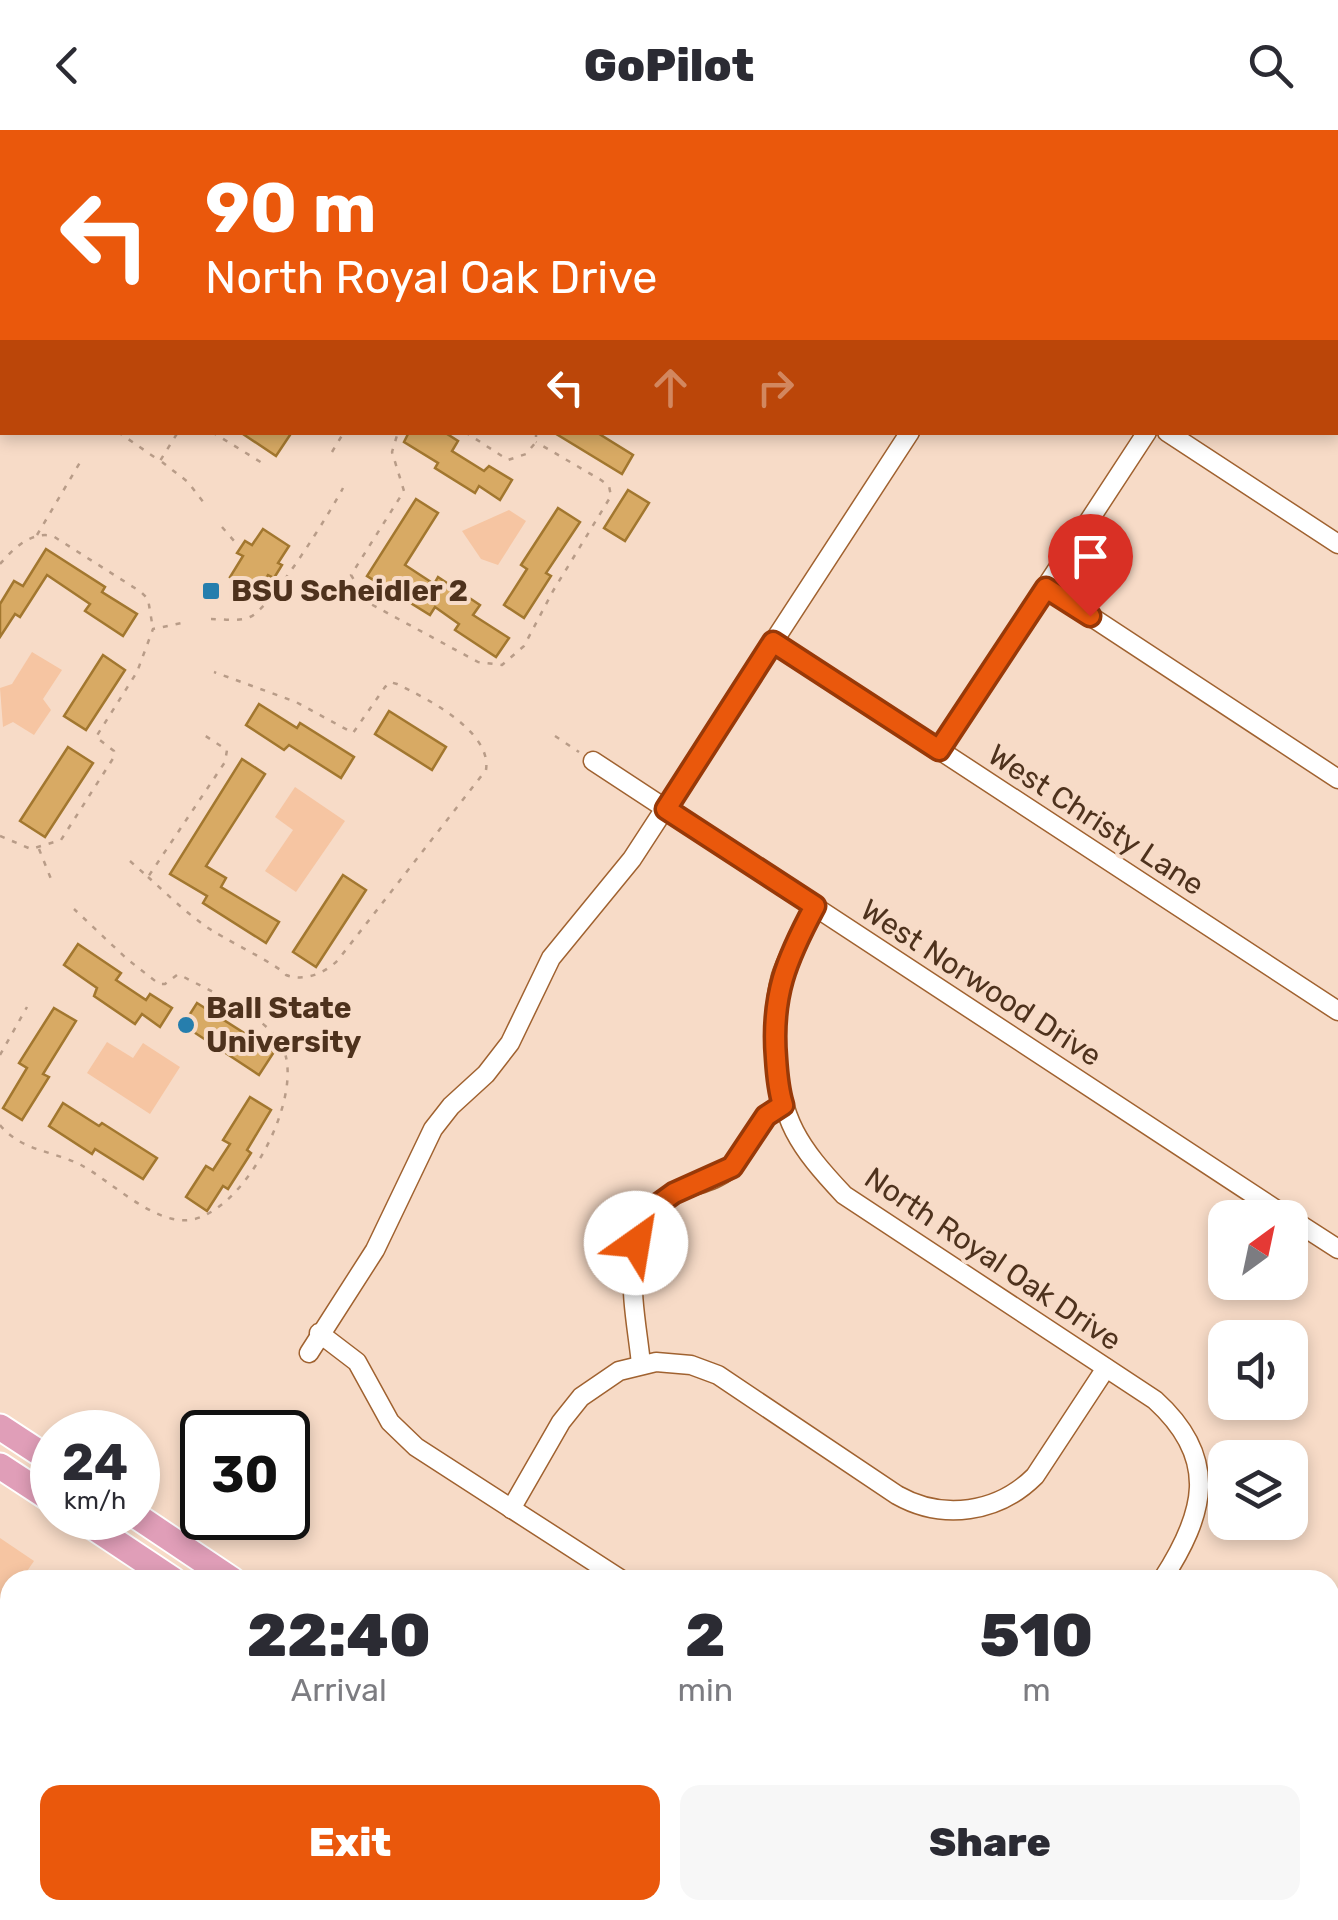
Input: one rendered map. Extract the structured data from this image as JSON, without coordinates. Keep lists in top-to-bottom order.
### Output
{
  "streets": {
    "street": ["West Christy Lane", "West Norwood Drive", "North Royal Oak Drive"]
  },
  "crossings": [
    ["West Norwood Drive", "North Royal Oak Drive"]
  ],
  "places": {
    "transit": ["BSU Scheidler 2"],
    "other": ["Ball State University"]
  },
  "north": "top right",
  "page": {
    "header": "GoPilot",
    "turn": ["90 m", "North Royal Oak Drive"],
    "speed": "24 km/h",
    "limit": "30",
    "eta": [
      "22:40",
      "Arrival",
      "2",
      "min",
      "510",
      "m"
    ],
    "buttons": ["Exit", "Share"]
  }
}
